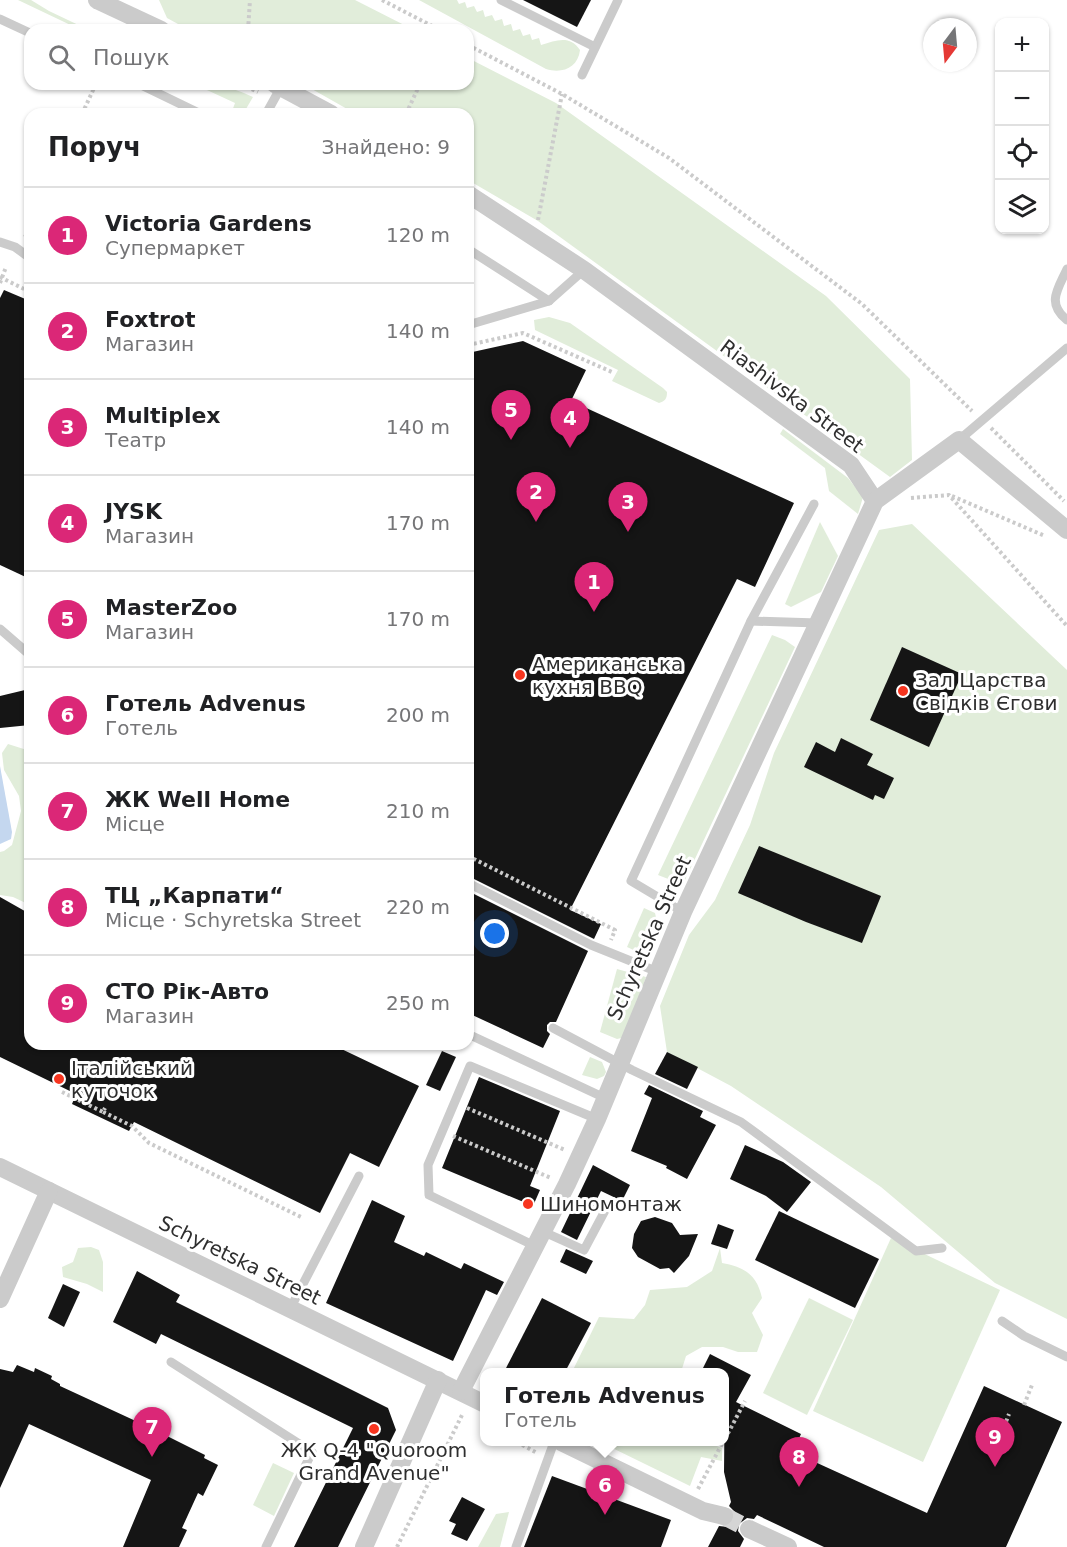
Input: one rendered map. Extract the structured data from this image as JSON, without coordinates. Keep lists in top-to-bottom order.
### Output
{
  "streets": {
    "street": ["Riashivska Street", "Schyretska Street"]
  },
  "crossings": [
    ["Riashivska Street", "Schyretska Street"]
  ],
  "places": [
    "Американська кухня BBQ",
    "Зал Царства Свідків Єгови",
    "Італійський куточок",
    "Шиномонтаж",
    "ЖК Q-4 \"Quoroom Grand Avenue\""
  ],
  "north": "bottom",
  "page": {
    "map_buttons": ["+", "−"],
    "search": "Пошук",
    "heading": ["Поруч", "Знайдено: 9"],
    "list": [
      {
        "mark": "1",
        "name": "Victoria Gardens",
        "note": "Супермаркет",
        "value": "120 m"
      },
      {
        "mark": "2",
        "name": "Foxtrot",
        "note": "Магазин",
        "value": "140 m"
      },
      {
        "mark": "3",
        "name": "Multiplex",
        "note": "Театр",
        "value": "140 m"
      },
      {
        "mark": "4",
        "name": "JYSK",
        "note": "Магазин",
        "value": "170 m"
      },
      {
        "mark": "5",
        "name": "MasterZoo",
        "note": "Магазин",
        "value": "170 m"
      },
      {
        "mark": "6",
        "name": "Готель Advenus",
        "note": "Готель",
        "value": "200 m"
      },
      {
        "mark": "7",
        "name": "ЖК Well Home",
        "note": "Місце",
        "value": "210 m"
      },
      {
        "mark": "8",
        "name": "ТЦ „Карпати“",
        "note": "Місце · Schyretska Street",
        "value": "220 m"
      },
      {
        "mark": "9",
        "name": "СТО Рік-Авто",
        "note": "Магазин",
        "value": "250 m"
      }
    ],
    "pins": [
      "5",
      "4",
      "2",
      "3",
      "1",
      "7",
      "9",
      "8",
      "6"
    ],
    "popup": ["Готель Advenus", "Готель"]
  }
}
